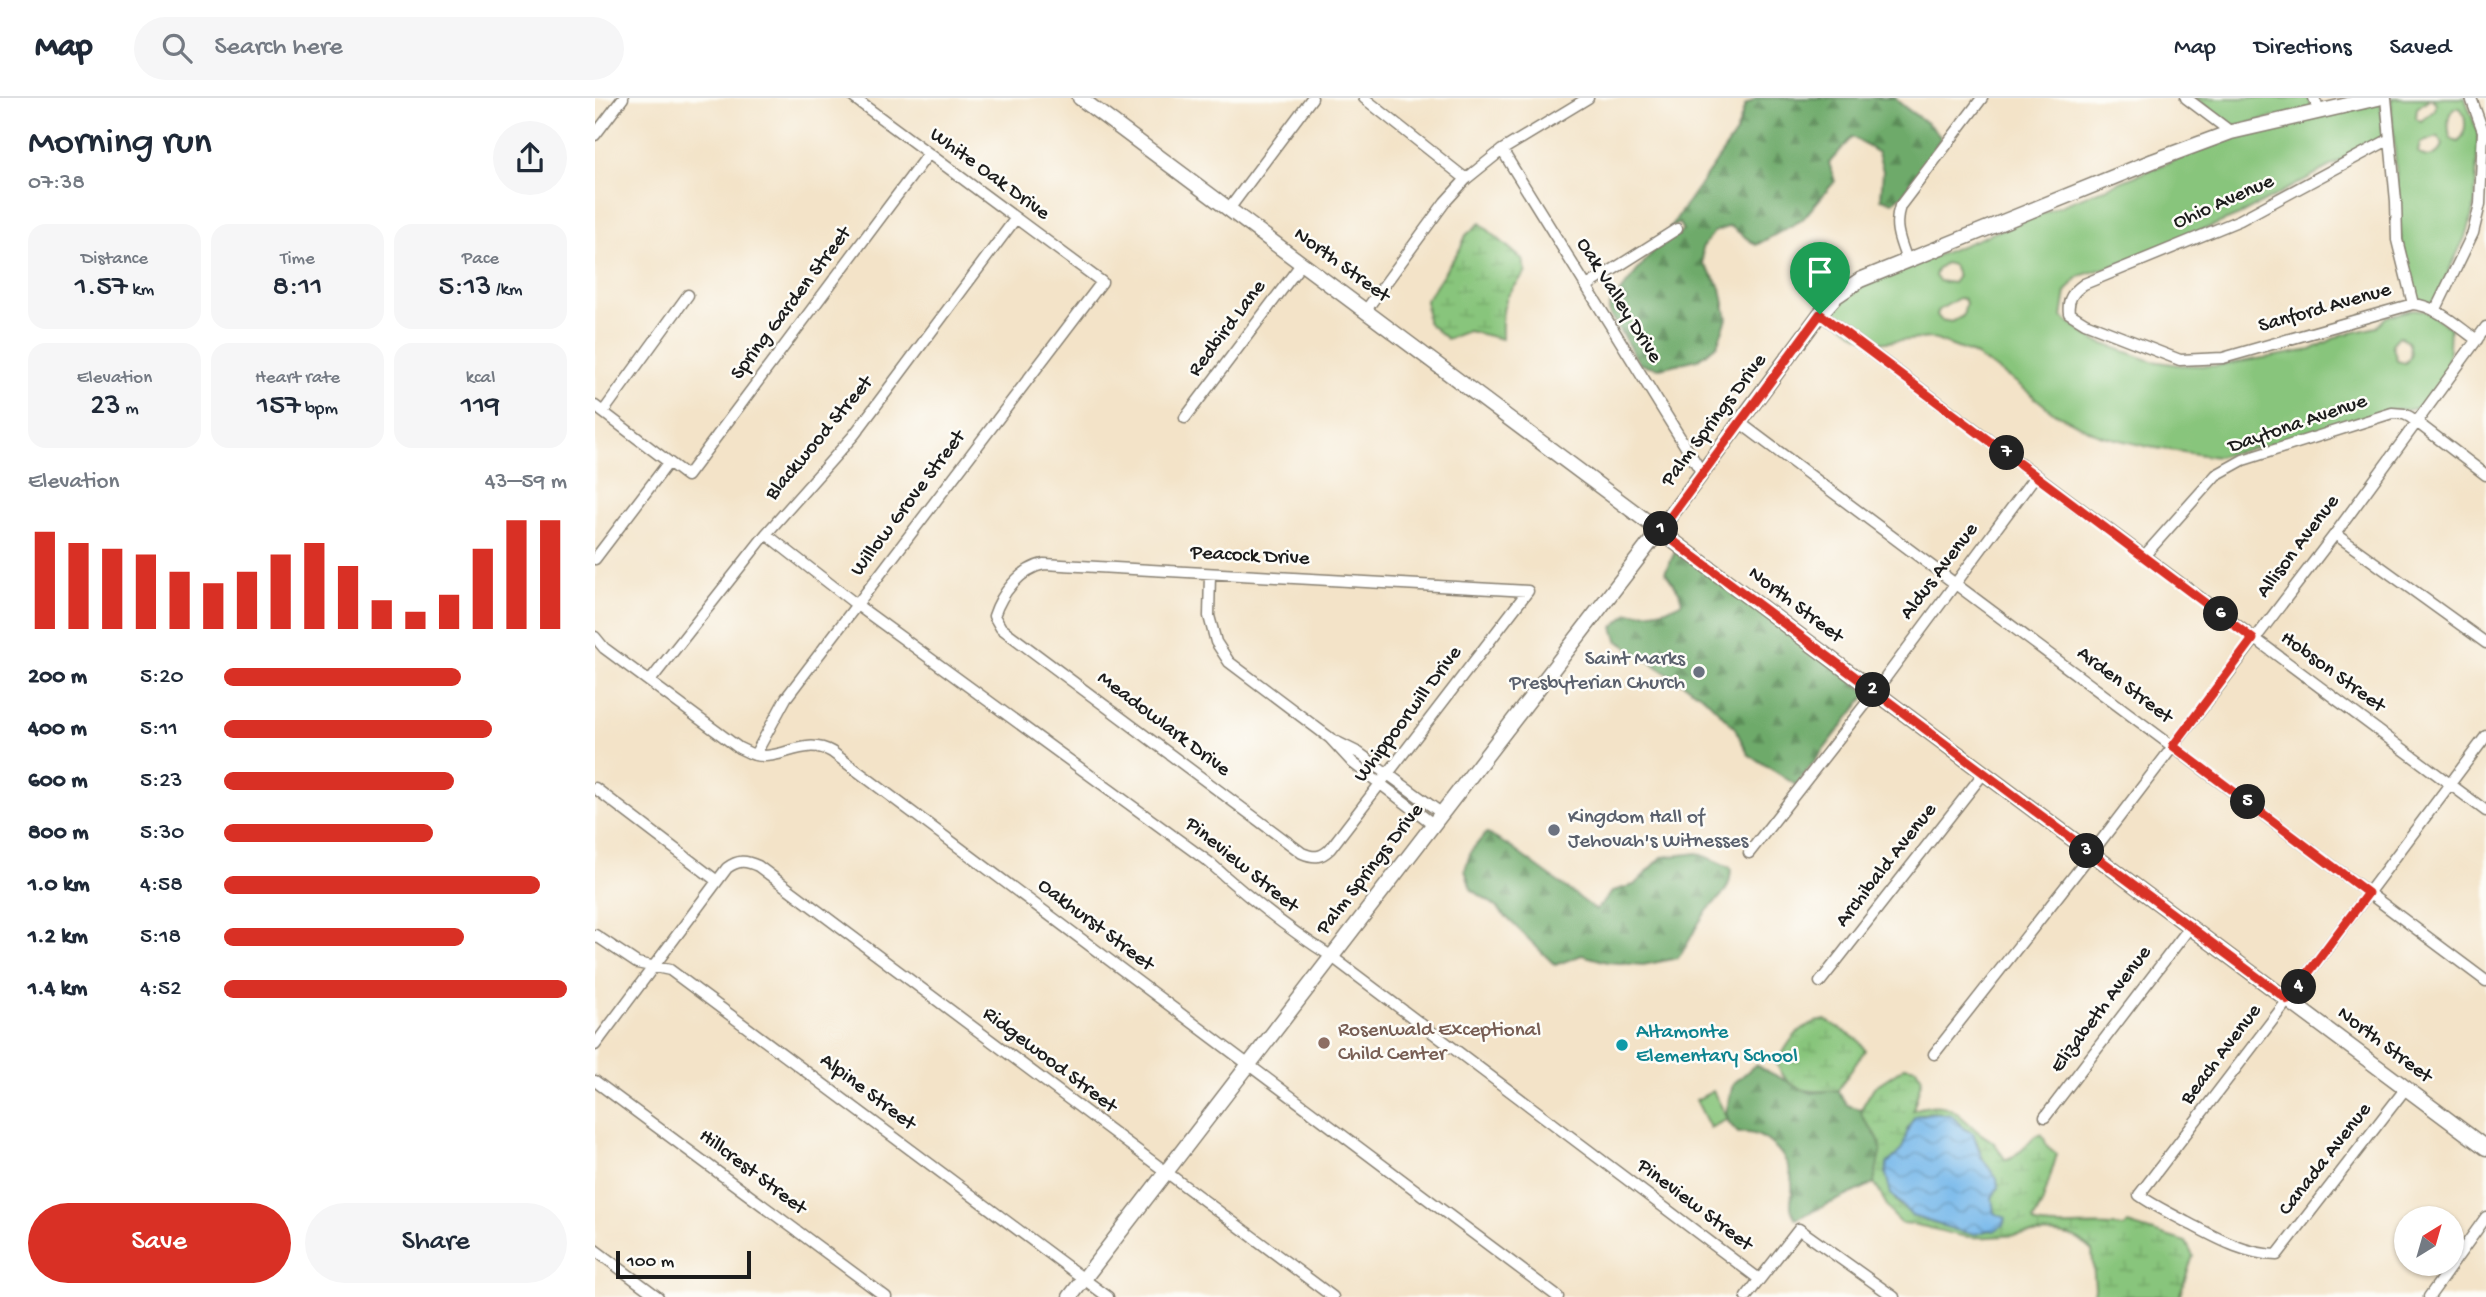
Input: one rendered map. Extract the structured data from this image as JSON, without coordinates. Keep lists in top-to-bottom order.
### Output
{
  "streets": {
    "street": [
      "White Oak Drive",
      "Ohio Avenue",
      "North Street",
      "Oak Valley Drive",
      "Spring Garden Street",
      "Sanford Avenue",
      "Redbird Lane",
      "Palm Springs Drive",
      "Daytona Avenue",
      "Blackwood Street",
      "Willow Grove Street",
      "Allison Avenue",
      "Peacock Drive",
      "Aldus Avenue",
      "Hobson Street",
      "Arden Street",
      "Whippoorwill Drive",
      "Meadowlark Drive",
      "Pineview Street",
      "Archibald Avenue",
      "Oakhurst Street",
      "Elizabeth Avenue",
      "Beach Avenue",
      "Ridgewood Street",
      "Alpine Street",
      "Canada Avenue",
      "Hillcrest Street"
    ]
  },
  "crossings": [
    ["White Oak Drive", "Spring Garden Street"],
    ["White Oak Drive", "Blackwood Street"],
    ["White Oak Drive", "Willow Grove Street"],
    ["Ohio Avenue", "Sanford Avenue"],
    ["North Street", "Redbird Lane"],
    ["North Street", "Palm Springs Drive"],
    ["North Street", "Allison Avenue"],
    ["North Street", "Aldus Avenue"],
    ["North Street", "Archibald Avenue"],
    ["North Street", "Elizabeth Avenue"],
    ["North Street", "Beach Avenue"],
    ["North Street", "Canada Avenue"],
    ["Oak Valley Drive", "Palm Springs Drive"],
    ["Sanford Avenue", "Allison Avenue"],
    ["Palm Springs Drive", "Hobson Street"],
    ["Palm Springs Drive", "Arden Street"],
    ["Palm Springs Drive", "Pineview Street"],
    ["Palm Springs Drive", "Oakhurst Street"],
    ["Palm Springs Drive", "Ridgewood Street"],
    ["Palm Springs Drive", "Alpine Street"],
    ["Daytona Avenue", "Allison Avenue"],
    ["Daytona Avenue", "Hobson Street"],
    ["Blackwood Street", "Pineview Street"],
    ["Willow Grove Street", "Pineview Street"],
    ["Willow Grove Street", "Oakhurst Street"],
    ["Allison Avenue", "Hobson Street"],
    ["Allison Avenue", "Arden Street"],
    ["Peacock Drive", "Whippoorwill Drive"],
    ["Peacock Drive", "Meadowlark Drive"],
    ["Aldus Avenue", "Hobson Street"],
    ["Aldus Avenue", "Arden Street"],
    ["Hobson Street", "Beach Avenue"],
    ["Arden Street", "Beach Avenue"],
    ["Whippoorwill Drive", "Meadowlark Drive"],
    ["Beach Avenue", "Canada Avenue"]
  ],
  "places": [
    "Saint Marks Presbyterian Church",
    "Kingdom Hall of Jehovah's Witnesses",
    "Rosenwald Exceptional Child Center",
    "Altamonte Elementary School"
  ],
  "scale_bar": "100 m",
  "north": "top right",
  "page": {
    "header": "Map",
    "search": "Search here",
    "nav": ["Map", "Directions", "Saved"],
    "heading": ["Morning run", "07:38"],
    "stats": [
      ["Distance", "1.57 km"],
      ["Time", "8:11"],
      ["Pace", "5:13 /km"],
      ["Elevation", "23 m"],
      ["Heart rate", "157 bpm"],
      ["kcal", "119"]
    ],
    "pins": [
      "7",
      "1",
      "6",
      "2",
      "5",
      "3",
      "4"
    ],
    "chart": ["Elevation", "43–59 m"],
    "list": [
      {
        "name": "200 m",
        "note": "5:20"
      },
      {
        "name": "400 m",
        "note": "5:11"
      },
      {
        "name": "600 m",
        "note": "5:23"
      },
      {
        "name": "800 m",
        "note": "5:30"
      },
      {
        "name": "1.0 km",
        "note": "4:58"
      },
      {
        "name": "1.2 km",
        "note": "5:18"
      },
      {
        "name": "1.4 km",
        "note": "4:52"
      }
    ],
    "buttons": ["Save", "Share"],
    "scale": "100 m"
  }
}
